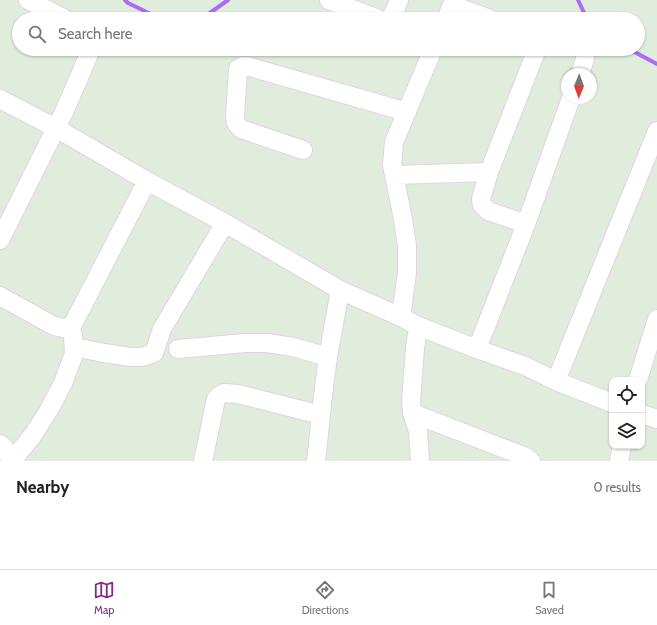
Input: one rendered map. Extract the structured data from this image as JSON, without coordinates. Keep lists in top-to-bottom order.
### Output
{
  "north": "bottom",
  "page": {
    "search": "Search here",
    "heading": ["Nearby", "0 results"],
    "nav": ["Map", "Directions", "Saved"]
  }
}
